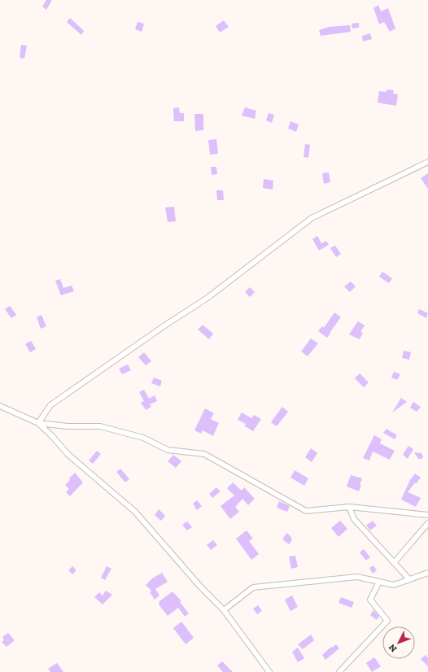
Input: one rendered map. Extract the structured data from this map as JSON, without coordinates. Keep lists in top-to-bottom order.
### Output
{
  "north": "bottom left"
}
